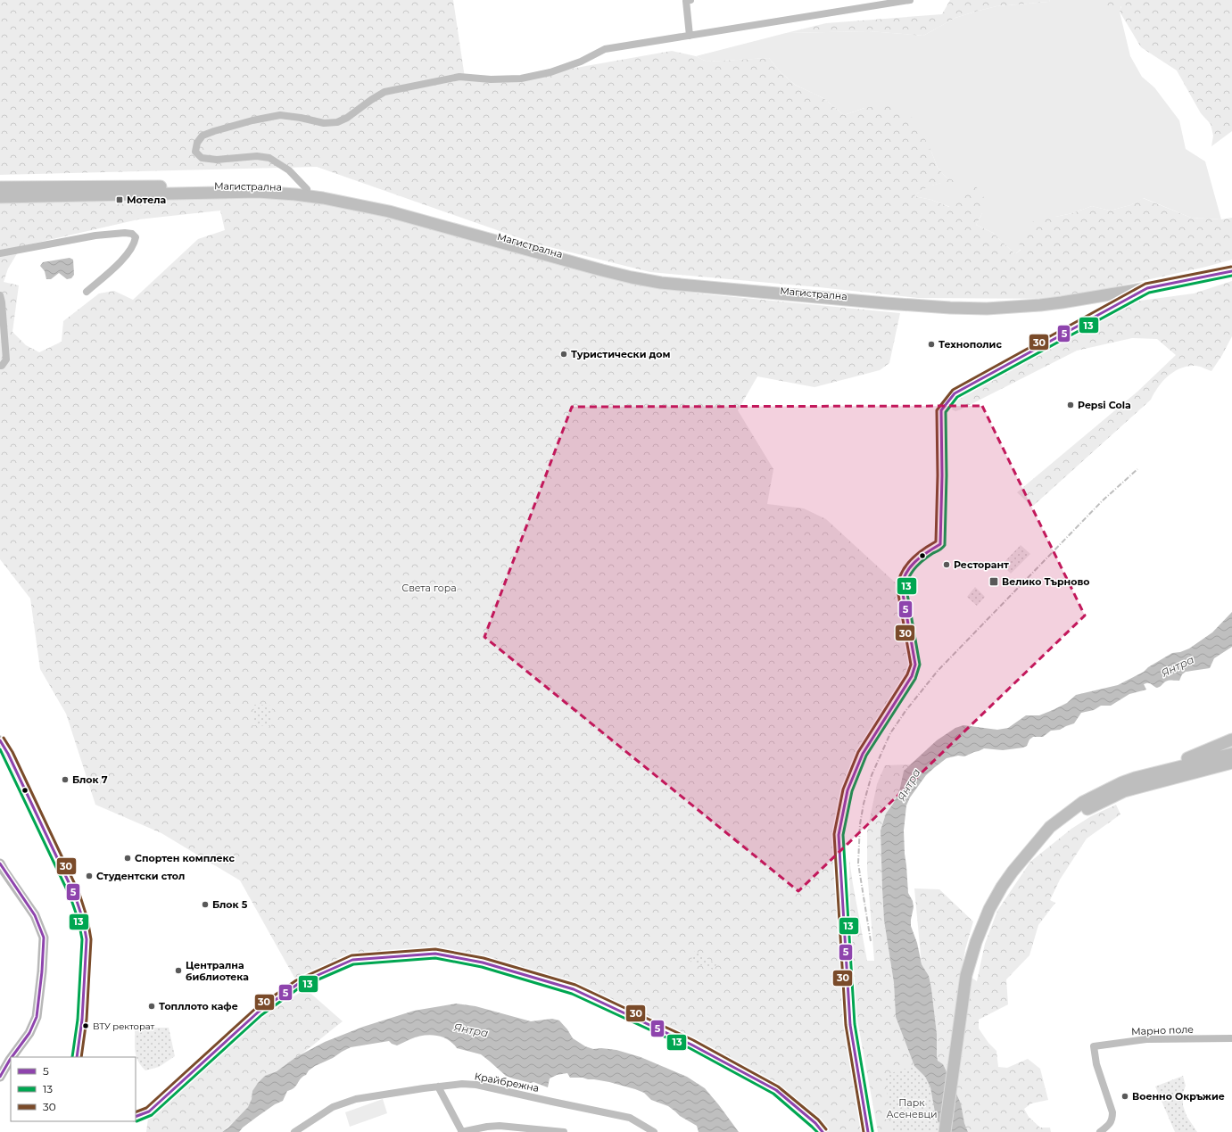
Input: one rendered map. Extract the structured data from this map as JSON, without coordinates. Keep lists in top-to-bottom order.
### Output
{
  "streets": {
    "main road": ["Магистрална"],
    "street": ["Марно поле", "Крайбрежна"]
  },
  "water": ["Янтра"],
  "parks": ["Света гора", "Парк Асеневци"],
  "places": {
    "transit": ["Мотела", "Велико Търново"],
    "other": [
      "Технополис",
      "Туристически дом",
      "Pepsi Cola",
      "Ресторант",
      "Блок 7",
      "Спортен комплекс",
      "Студентски стол",
      "Блок 5",
      "Централна библиотека",
      "Топллото кафе",
      "ВТУ ректорат",
      "Военно Окръжие"
    ]
  },
  "lines": ["transit line 30", "transit line 5", "transit line 13"],
  "legend": ["5", "13", "30"]
}
